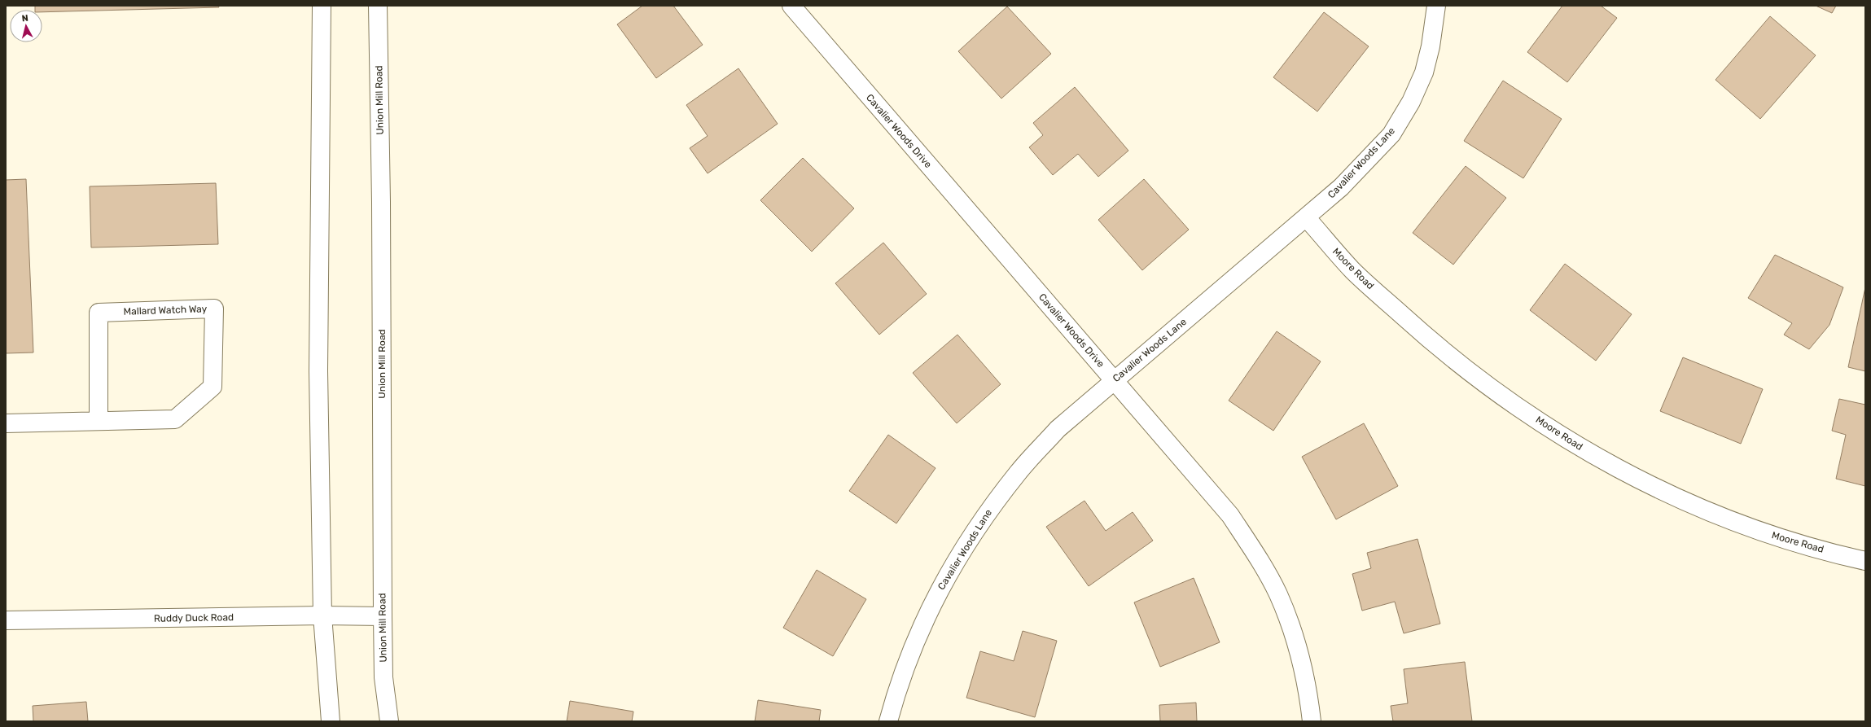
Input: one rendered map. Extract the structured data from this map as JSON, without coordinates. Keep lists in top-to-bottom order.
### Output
{
  "streets": {
    "street": [
      "Union Mill Road",
      "Cavalier Woods Drive",
      "Cavalier Woods Lane",
      "Moore Road",
      "Mallard Watch Way",
      "Ruddy Duck Road"
    ]
  },
  "crossings": [
    ["Union Mill Road", "Ruddy Duck Road"],
    ["Cavalier Woods Drive", "Cavalier Woods Lane"],
    ["Cavalier Woods Lane", "Moore Road"]
  ],
  "north": "top"
}
